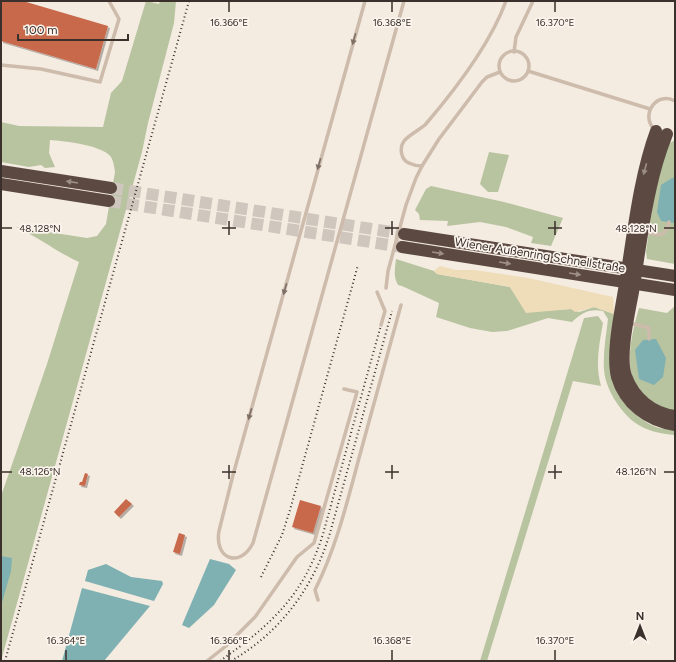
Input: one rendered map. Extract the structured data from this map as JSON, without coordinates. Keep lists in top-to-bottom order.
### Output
{
  "streets": {
    "highway": ["Wiener Außenring Schnellstraße"]
  },
  "scale_bar": "100 m",
  "north": "top",
  "coordinates": [
    "16.366°E",
    "16.368°E",
    "16.370°E",
    "48.128°N",
    "48.126°N",
    "16.364°E"
  ]
}
